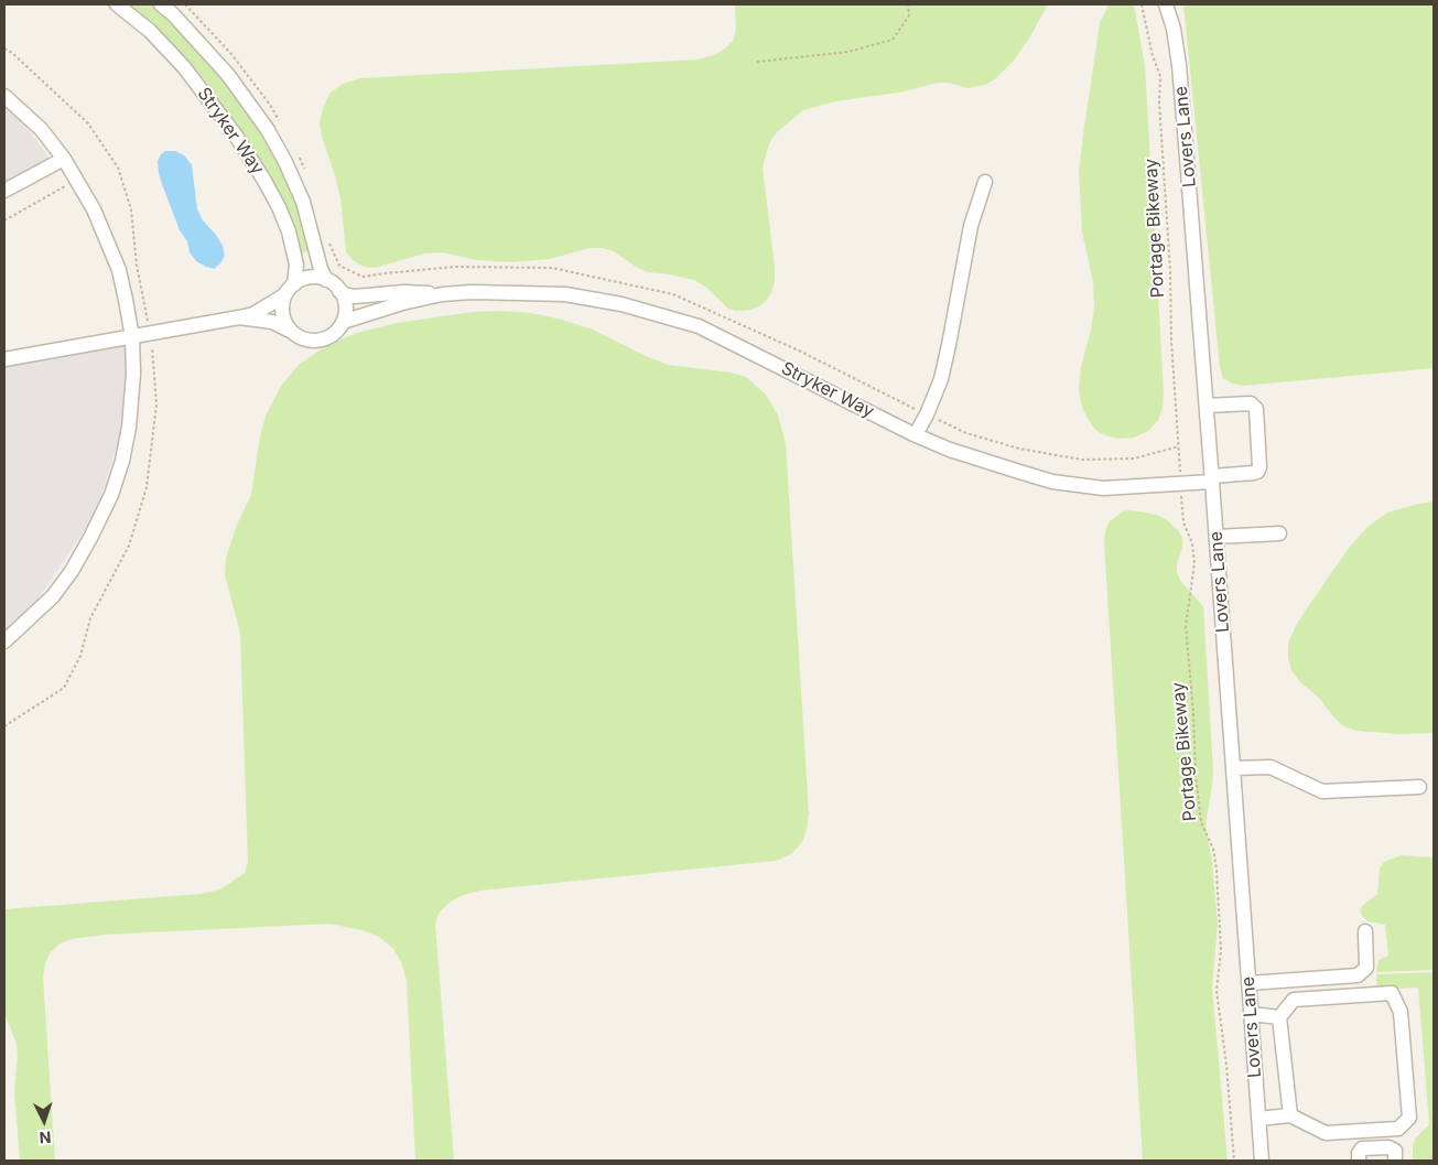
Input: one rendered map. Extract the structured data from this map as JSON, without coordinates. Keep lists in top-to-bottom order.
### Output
{
  "streets": {
    "street": ["Stryker Way", "Lovers Lane"],
    "path": ["Portage Bikeway"]
  },
  "crossings": [
    ["Stryker Way", "Lovers Lane"]
  ],
  "north": "bottom"
}
